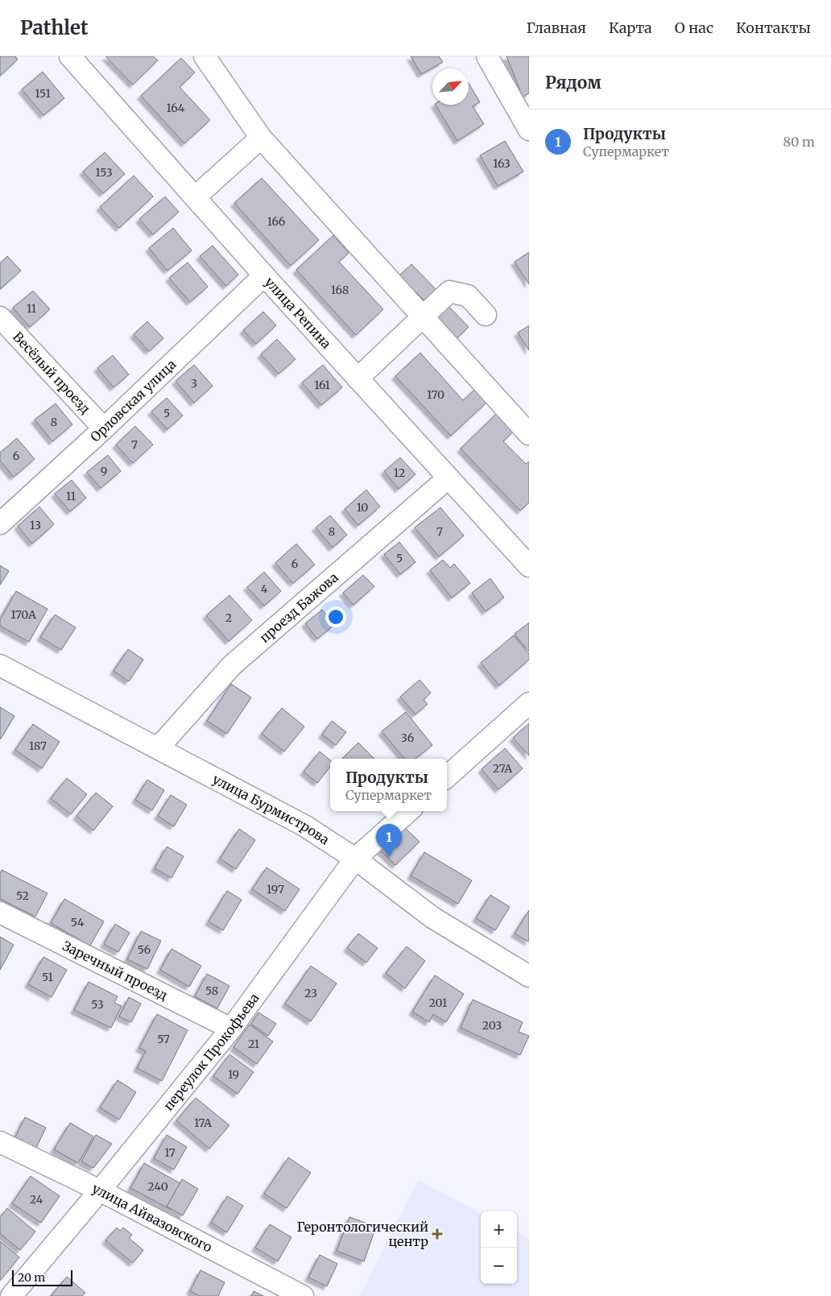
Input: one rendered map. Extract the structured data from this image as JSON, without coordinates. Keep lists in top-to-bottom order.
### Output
{
  "streets": {
    "street": [
      "улица Репина",
      "Весёлый проезд",
      "Орловская улица",
      "проезд Бажова",
      "улица Бурмистрова",
      "Заречный проезд",
      "переулок Прокофьева",
      "улица Айвазовского"
    ]
  },
  "crossings": [
    ["улица Репина", "Орловская улица"],
    ["улица Репина", "проезд Бажова"],
    ["Весёлый проезд", "Орловская улица"],
    ["проезд Бажова", "улица Бурмистрова"],
    ["улица Бурмистрова", "переулок Прокофьева"],
    ["Заречный проезд", "переулок Прокофьева"],
    ["переулок Прокофьева", "улица Айвазовского"]
  ],
  "places": {
    "health": ["Геронтологический центр"]
  },
  "house_numbers": [
    "151",
    "164",
    "163",
    "153",
    "166",
    "168",
    "11",
    "3",
    "161",
    "170",
    "5",
    "8",
    "7",
    "6",
    "9",
    "12",
    "11",
    "10",
    "13",
    "8",
    "7",
    "5",
    "6",
    "4",
    "170А",
    "2",
    "36",
    "187",
    "27А",
    "197",
    "52",
    "54",
    "56",
    "51",
    "58",
    "23",
    "201",
    "53",
    "203",
    "57",
    "21",
    "19",
    "17А",
    "17",
    "240",
    "24"
  ],
  "scale_bar": "20 m",
  "north": "top right",
  "page": {
    "header": "Pathlet",
    "nav": [
      "Главная",
      "Карта",
      "О нас",
      "Контакты"
    ],
    "heading": "Рядом",
    "list": [
      {
        "mark": "1",
        "name": "Продукты",
        "note": "Супермаркет",
        "value": "80 m"
      }
    ],
    "popup": ["Продукты", "Супермаркет"],
    "pins": "1",
    "map_buttons": ["+", "−"],
    "scale": "20 m"
  }
}
